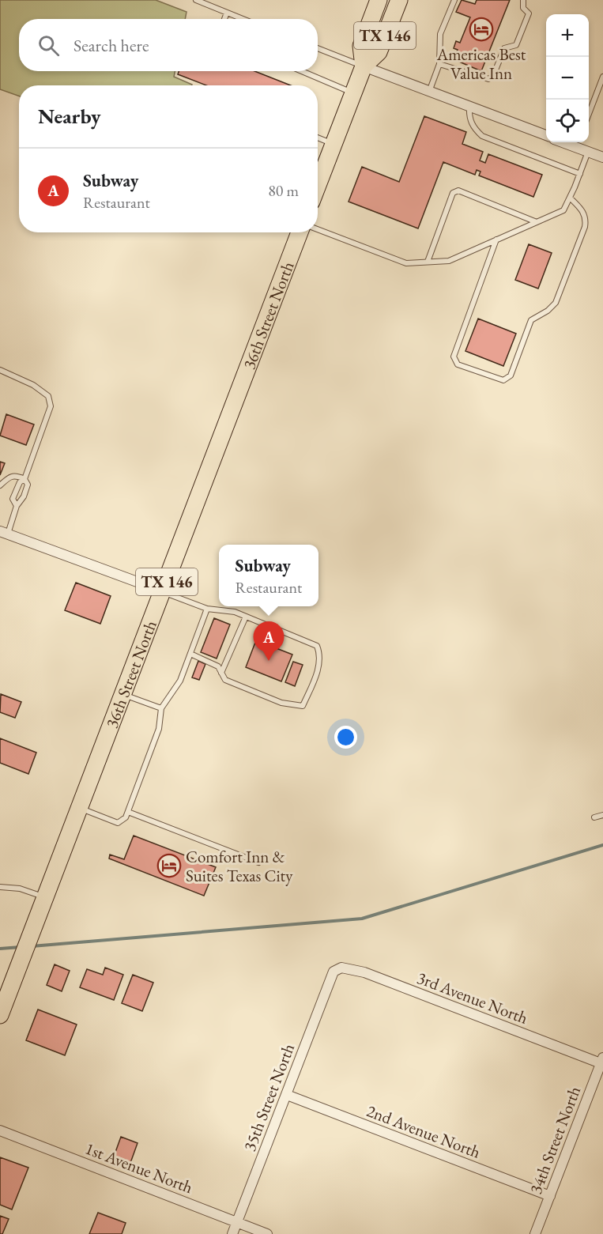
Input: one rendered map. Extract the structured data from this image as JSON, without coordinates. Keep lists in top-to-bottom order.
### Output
{
  "streets": {
    "highway": ["TX 146", "36th Street North"],
    "street": [
      "3rd Avenue North",
      "35th Street North",
      "2nd Avenue North",
      "34th Street North",
      "1st Avenue North"
    ]
  },
  "crossings": [
    ["3rd Avenue North", "35th Street North"],
    ["3rd Avenue North", "34th Street North"],
    ["35th Street North", "2nd Avenue North"],
    ["35th Street North", "1st Avenue North"],
    ["2nd Avenue North", "34th Street North"]
  ],
  "places": {
    "hotel": ["Americas Best Value Inn", "Comfort Inn & Suites Texas City"]
  },
  "page": {
    "map_buttons": ["+", "−"],
    "search": "Search here",
    "heading": "Nearby",
    "list": [
      {
        "mark": "A",
        "name": "Subway",
        "note": "Restaurant",
        "value": "80 m"
      }
    ],
    "popup": ["Subway", "Restaurant"],
    "pins": "A"
  }
}
